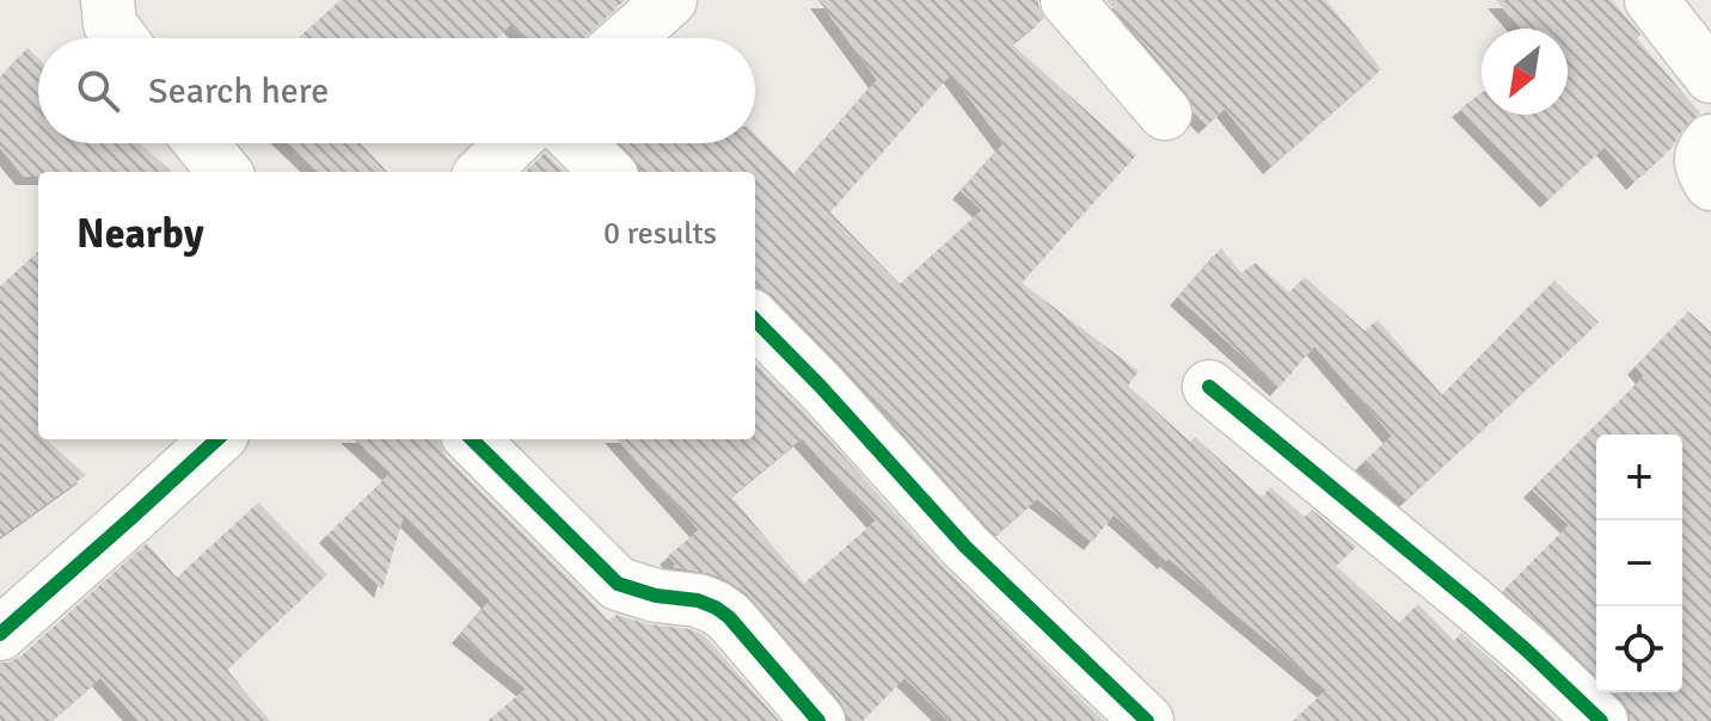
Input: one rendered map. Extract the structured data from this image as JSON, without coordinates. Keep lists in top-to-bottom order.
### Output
{
  "north": "bottom left",
  "page": {
    "search": "Search here",
    "heading": ["Nearby", "0 results"],
    "map_buttons": ["+", "−"]
  }
}
